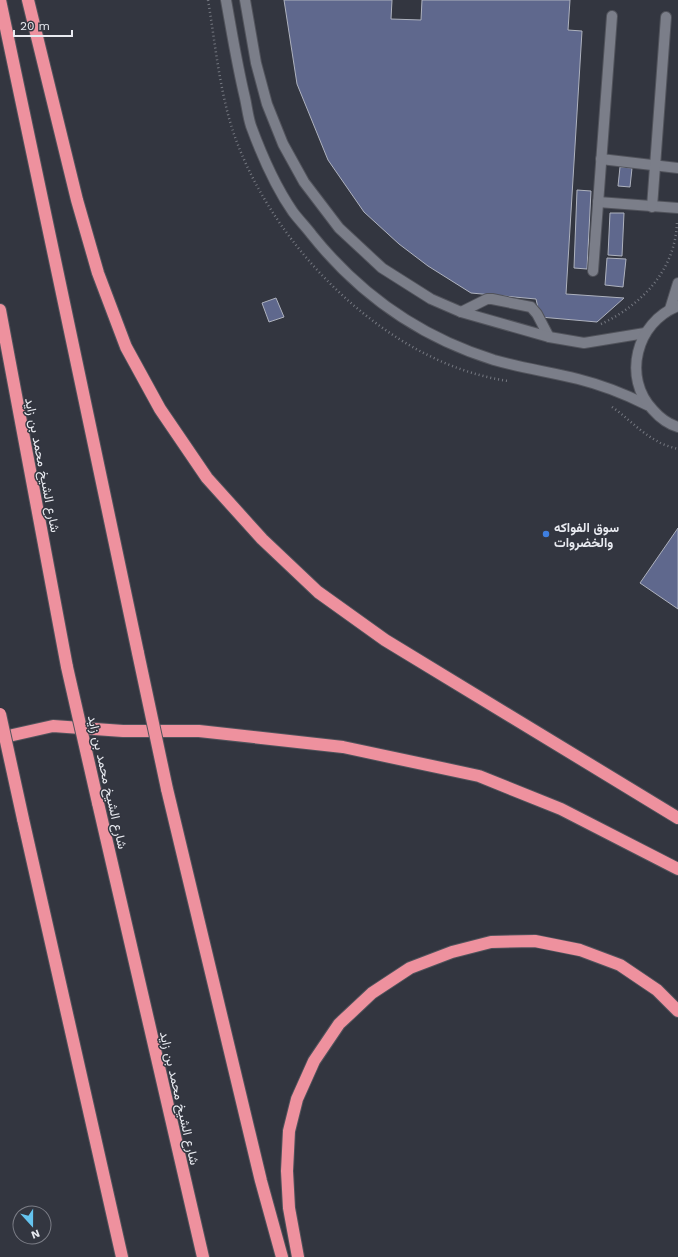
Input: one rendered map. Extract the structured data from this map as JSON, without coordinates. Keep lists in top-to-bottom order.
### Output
{
  "streets": {
    "highway": ["شارع الشيخ محمد بن زايد"]
  },
  "places": ["سوق الفواكه والخضروات"],
  "scale_bar": "20 m",
  "north": "bottom"
}
